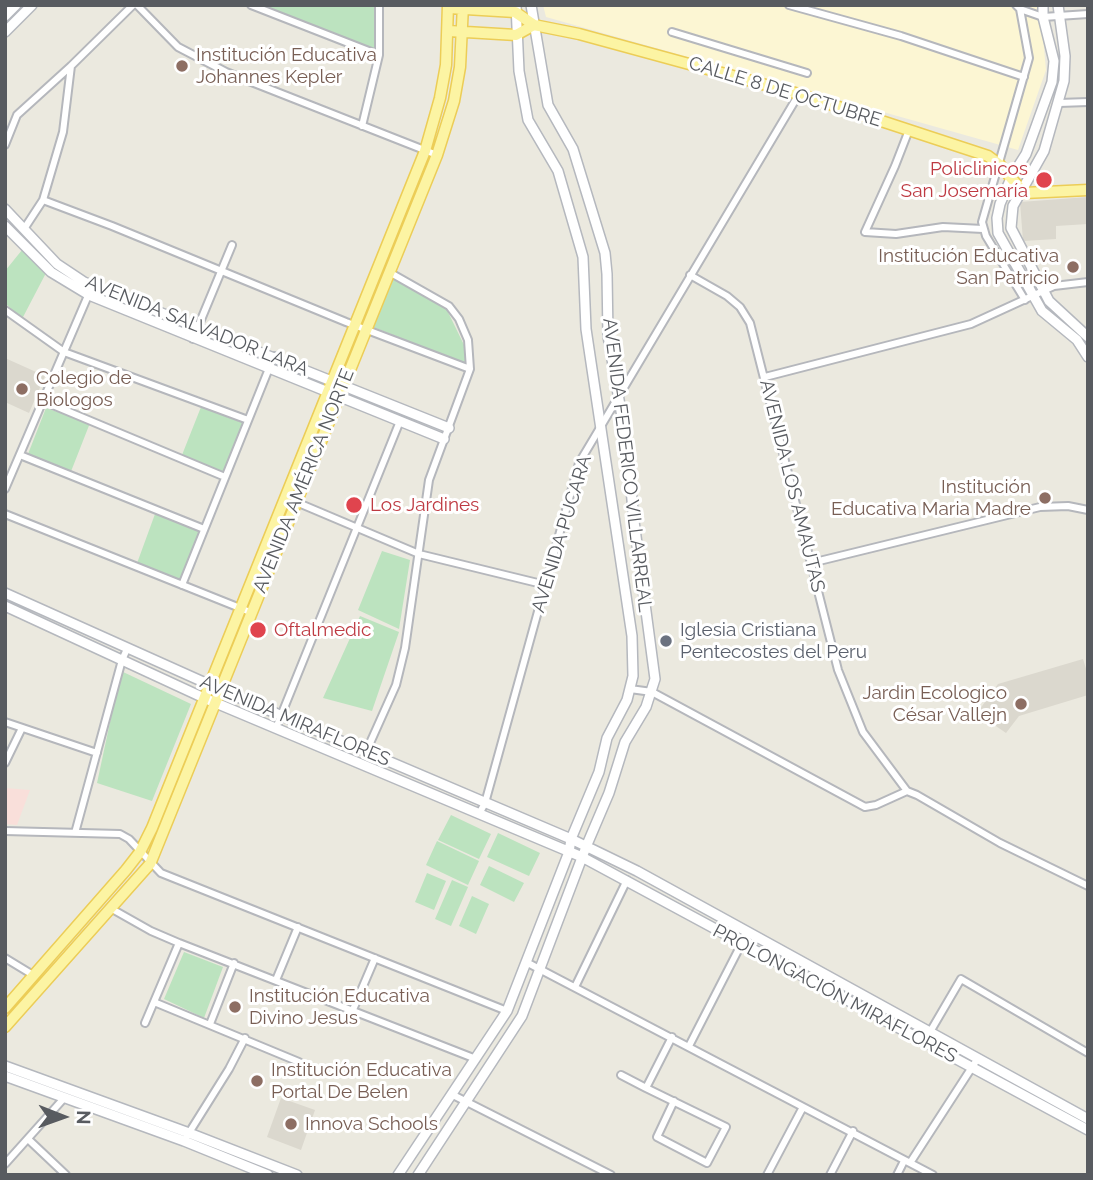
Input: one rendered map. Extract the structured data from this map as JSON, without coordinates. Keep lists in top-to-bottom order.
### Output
{
  "streets": {
    "main road": [
      "CALLE 8 DE OCTUBRE",
      "AVENIDA SALVADOR LARA",
      "AVENIDA FEDERICO VILLARREAL",
      "AVENIDA AMÉRICA NORTE",
      "AVENIDA MIRAFLORES",
      "PROLONGACIÓN MIRAFLORES"
    ],
    "street": ["AVENIDA LOS AMAUTAS", "AVENIDA PUCARA"]
  },
  "crossings": [
    ["CALLE 8 DE OCTUBRE", "AVENIDA FEDERICO VILLARREAL"],
    ["CALLE 8 DE OCTUBRE", "AVENIDA AMÉRICA NORTE"],
    ["CALLE 8 DE OCTUBRE", "AVENIDA PUCARA"],
    ["AVENIDA SALVADOR LARA", "AVENIDA AMÉRICA NORTE"],
    ["AVENIDA FEDERICO VILLARREAL", "AVENIDA PUCARA"],
    ["AVENIDA FEDERICO VILLARREAL", "AVENIDA MIRAFLORES"],
    ["AVENIDA FEDERICO VILLARREAL", "PROLONGACIÓN MIRAFLORES"],
    ["AVENIDA AMÉRICA NORTE", "AVENIDA MIRAFLORES"],
    ["AVENIDA LOS AMAUTAS", "AVENIDA PUCARA"],
    ["AVENIDA PUCARA", "AVENIDA MIRAFLORES"],
    ["AVENIDA MIRAFLORES", "PROLONGACIÓN MIRAFLORES"]
  ],
  "places": [
    "Institución Educativa Johannes Kepler",
    "Policlinicos San Josemaría",
    "Institución Educativa San Patricio",
    "Colegio de Biologos",
    "Institución Educativa Maria Madre",
    "Los Jardines",
    "Oftalmedic",
    "Iglesia Cristiana Pentecostes del Peru",
    "Jardin Ecologico César Vallejn",
    "Institución Educativa Divino Jesus",
    "Institución Educativa Portal De Belen",
    "Innova Schools"
  ],
  "north": "right"
}
